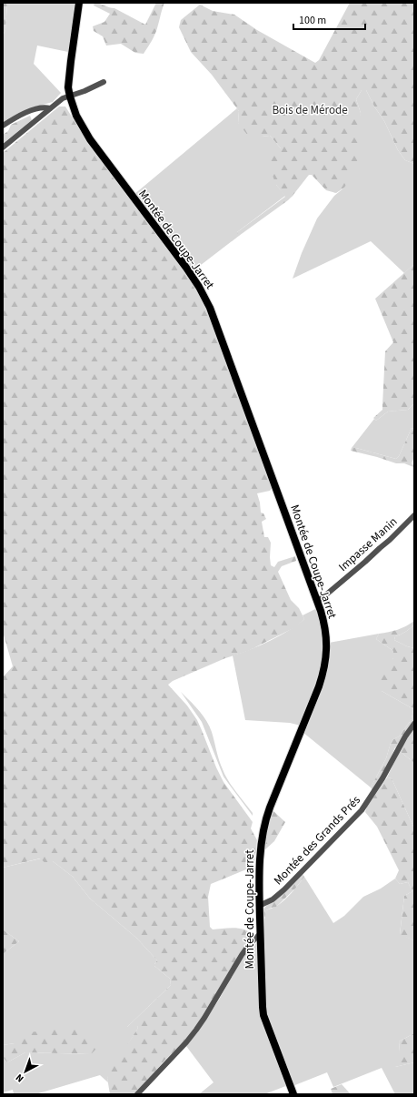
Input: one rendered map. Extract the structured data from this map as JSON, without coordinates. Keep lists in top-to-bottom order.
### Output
{
  "streets": {
    "main road": ["Montée de Coupe-Jarret"],
    "street": ["Impasse Manin", "Montée des Grands Prés"]
  },
  "crossings": [
    ["Montée de Coupe-Jarret", "Impasse Manin"],
    ["Montée de Coupe-Jarret", "Montée des Grands Prés"]
  ],
  "parks": ["Bois de Mérode"],
  "scale_bar": "100 m",
  "north": "bottom left"
}
